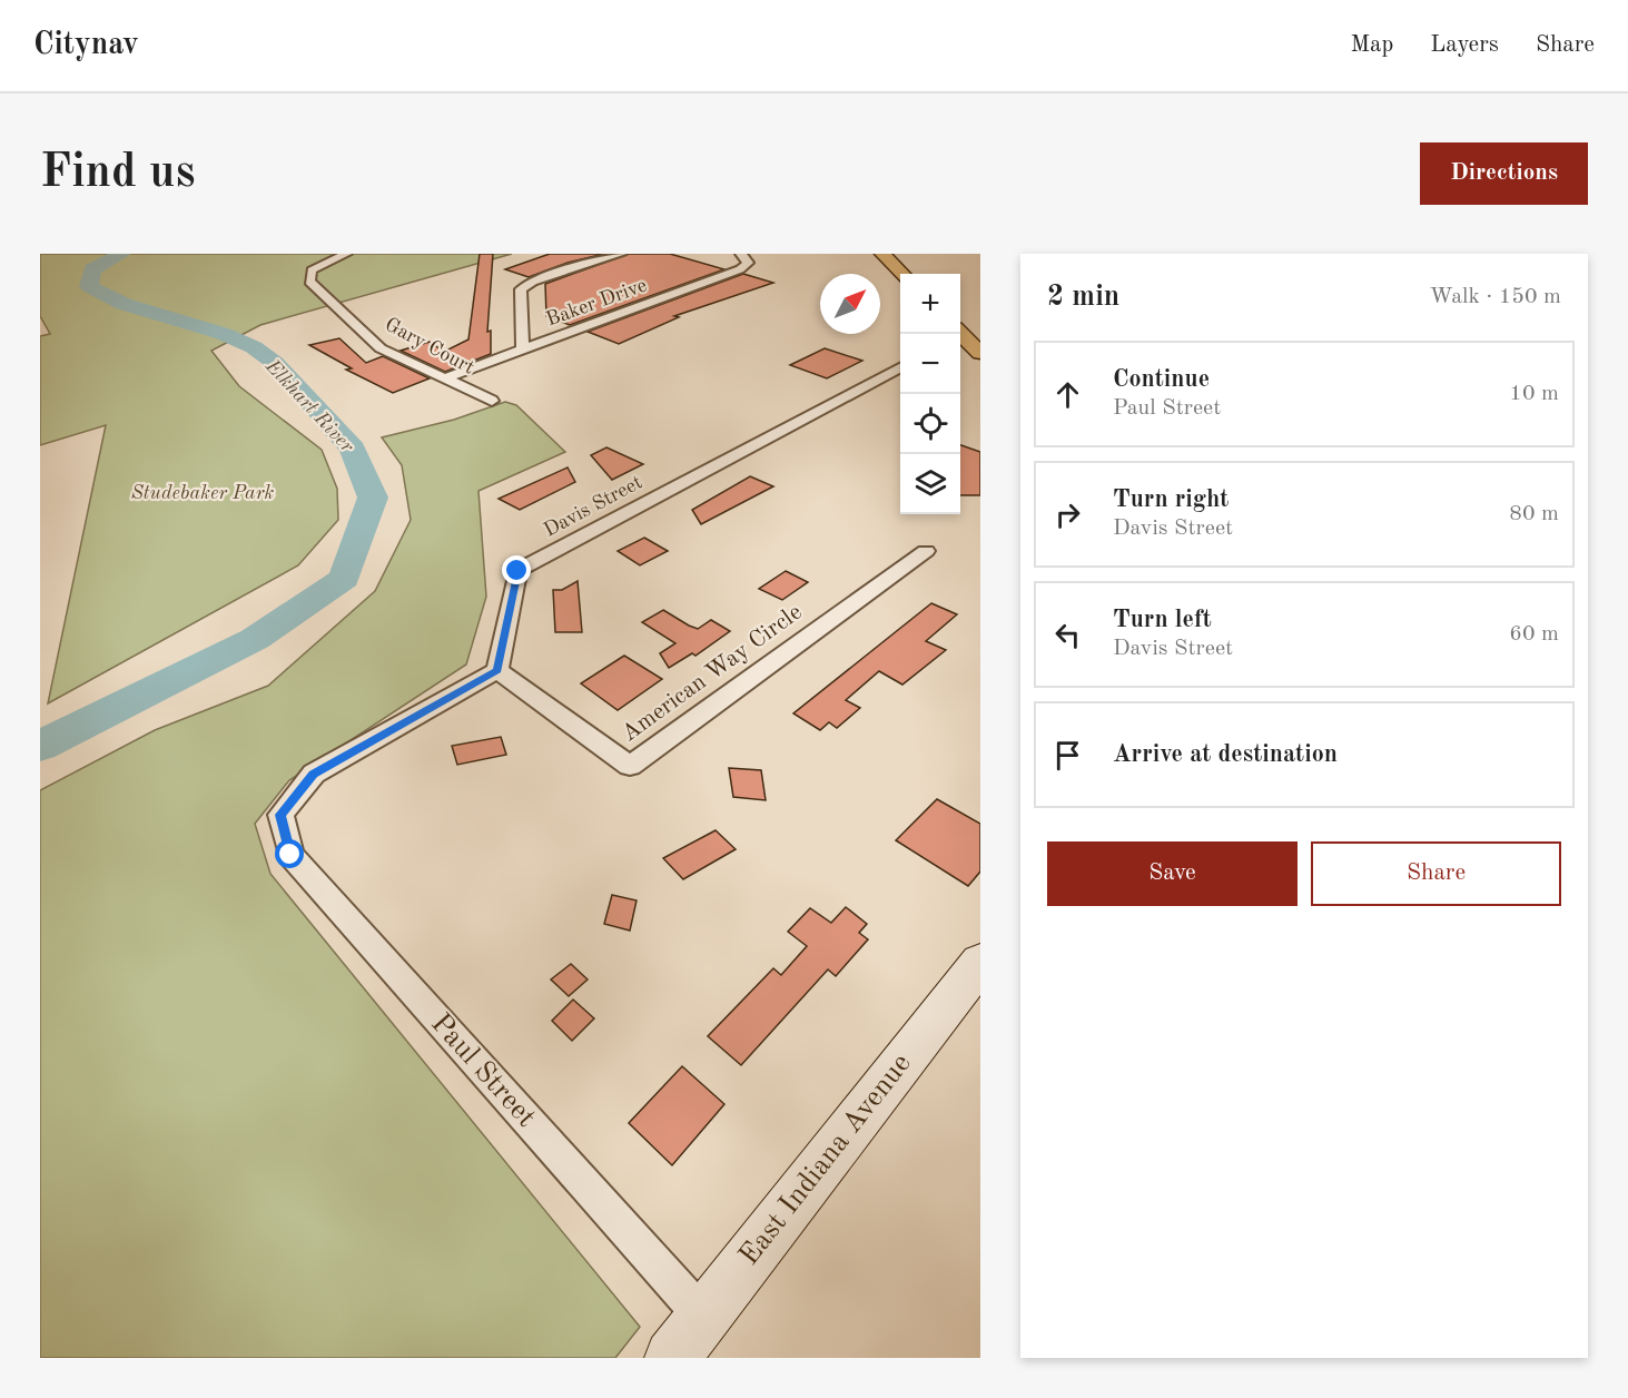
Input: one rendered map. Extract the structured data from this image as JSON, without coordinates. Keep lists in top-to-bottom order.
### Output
{
  "streets": {
    "street": [
      "Baker Drive",
      "Gary Court",
      "Davis Street",
      "American Way Circle",
      "Paul Street",
      "East Indiana Avenue"
    ]
  },
  "crossings": [
    ["Baker Drive", "Gary Court"],
    ["Davis Street", "American Way Circle"],
    ["Davis Street", "Paul Street"],
    ["American Way Circle", "Paul Street"],
    ["Paul Street", "East Indiana Avenue"]
  ],
  "water": ["Elkhart River"],
  "parks": ["Studebaker Park"],
  "north": "top right",
  "page": {
    "header": "Citynav",
    "nav": ["Map", "Layers", "Share"],
    "buttons": [
      "Directions",
      ["Save", "Share"]
    ],
    "title": "Find us",
    "heading": ["2 min", "Walk · 150 m"],
    "map_buttons": ["+", "−"],
    "list": [
      ["Continue", "Paul Street", "10 m"],
      ["Turn right", "Davis Street", "80 m"],
      ["Turn left", "Davis Street", "60 m"],
      "Arrive at destination"
    ]
  }
}
